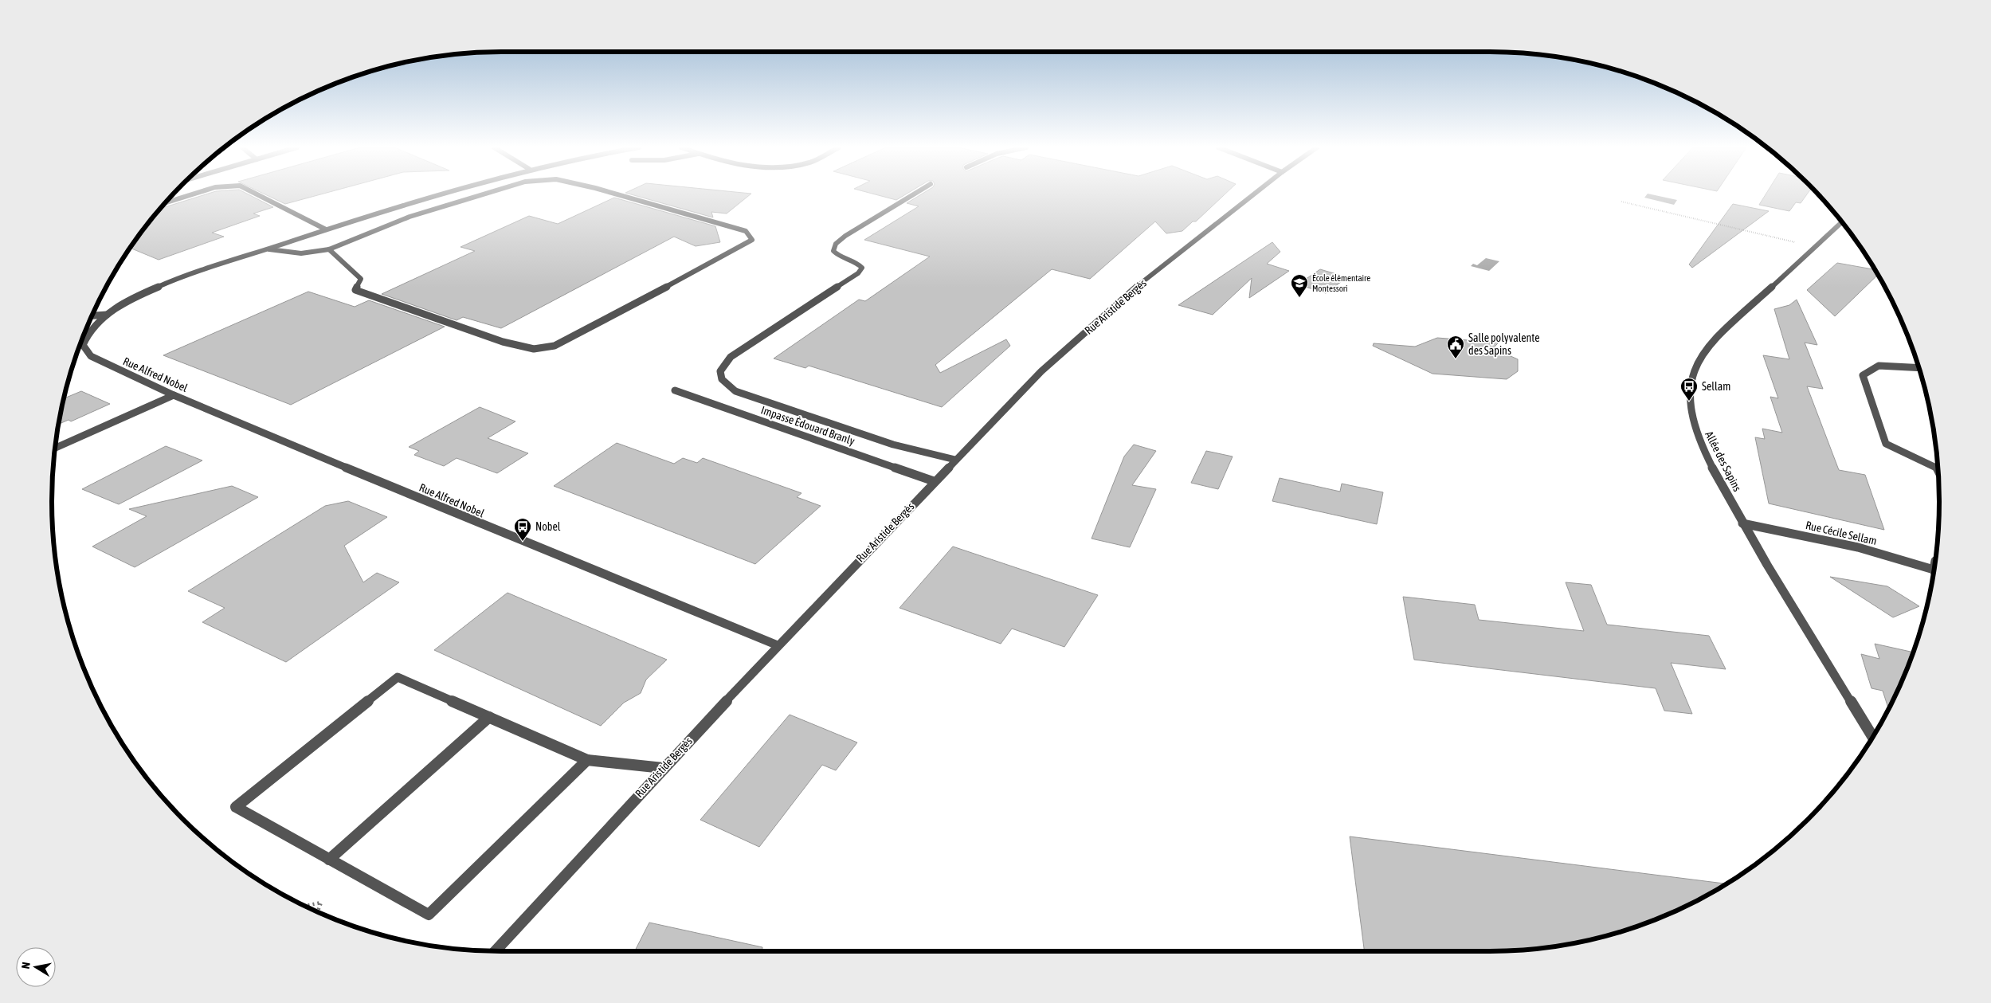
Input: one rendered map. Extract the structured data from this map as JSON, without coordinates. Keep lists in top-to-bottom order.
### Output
{
  "streets": {
    "street": [
      "Rue Aristide Bergès",
      "Rue Alfred Nobel",
      "Impasse Édouard Branly",
      "Allée des Sapins",
      "Rue Cécile Sellam"
    ]
  },
  "crossings": [
    ["Rue Aristide Bergès", "Rue Alfred Nobel"],
    ["Rue Aristide Bergès", "Impasse Édouard Branly"],
    ["Allée des Sapins", "Rue Cécile Sellam"]
  ],
  "places": {
    "school or university": ["École élémentaire Montessori"],
    "public building": ["Salle polyvalente des Sapins"],
    "bus stop": ["Sellam", "Nobel"]
  },
  "north": "left"
}
